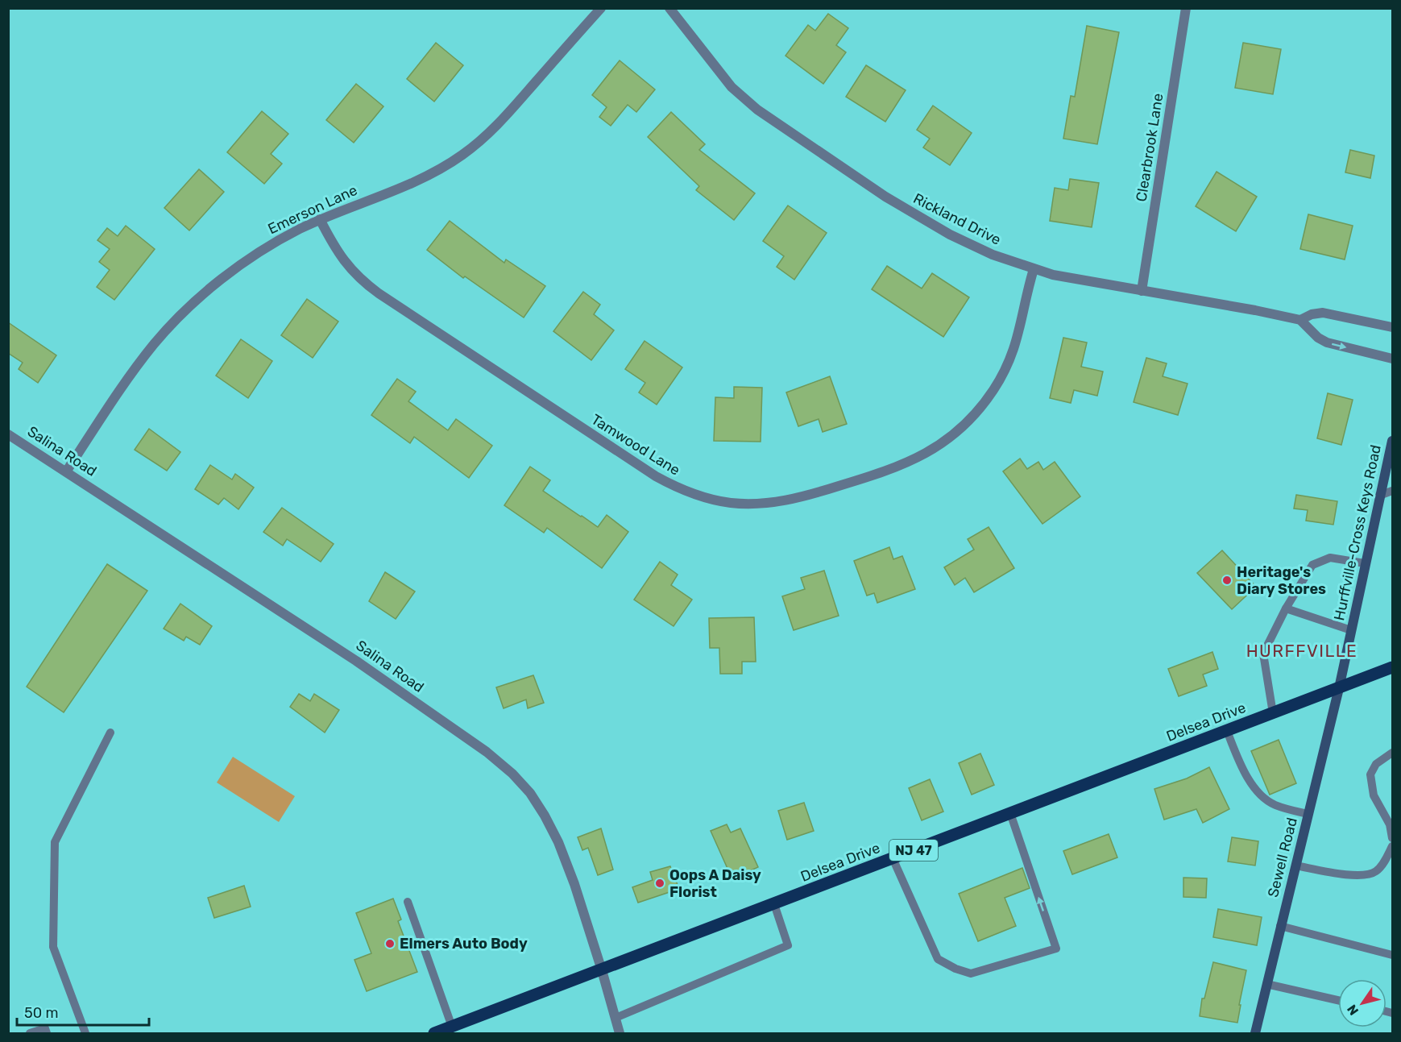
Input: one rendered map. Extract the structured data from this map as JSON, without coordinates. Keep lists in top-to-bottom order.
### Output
{
  "streets": {
    "main road": [
      "Hurffville-Cross Keys Road",
      "Delsea Drive",
      "NJ 47",
      "Sewell Road"
    ],
    "street": [
      "Clearbrook Lane",
      "Emerson Lane",
      "Rickland Drive",
      "Tamwood Lane",
      "Salina Road"
    ]
  },
  "crossings": [
    ["Clearbrook Lane", "Rickland Drive"],
    ["Emerson Lane", "Tamwood Lane"],
    ["Emerson Lane", "Salina Road"],
    ["Rickland Drive", "Tamwood Lane"],
    ["Salina Road", "Delsea Drive"],
    ["Hurffville-Cross Keys Road", "Delsea Drive"],
    ["Hurffville-Cross Keys Road", "Sewell Road"],
    ["Delsea Drive", "Sewell Road"]
  ],
  "districts": ["HURFFVILLE"],
  "places": ["Heritage's Diary Stores", "Oops A Daisy Florist", "Elmers Auto Body"],
  "scale_bar": "50 m",
  "north": "bottom left"
}
